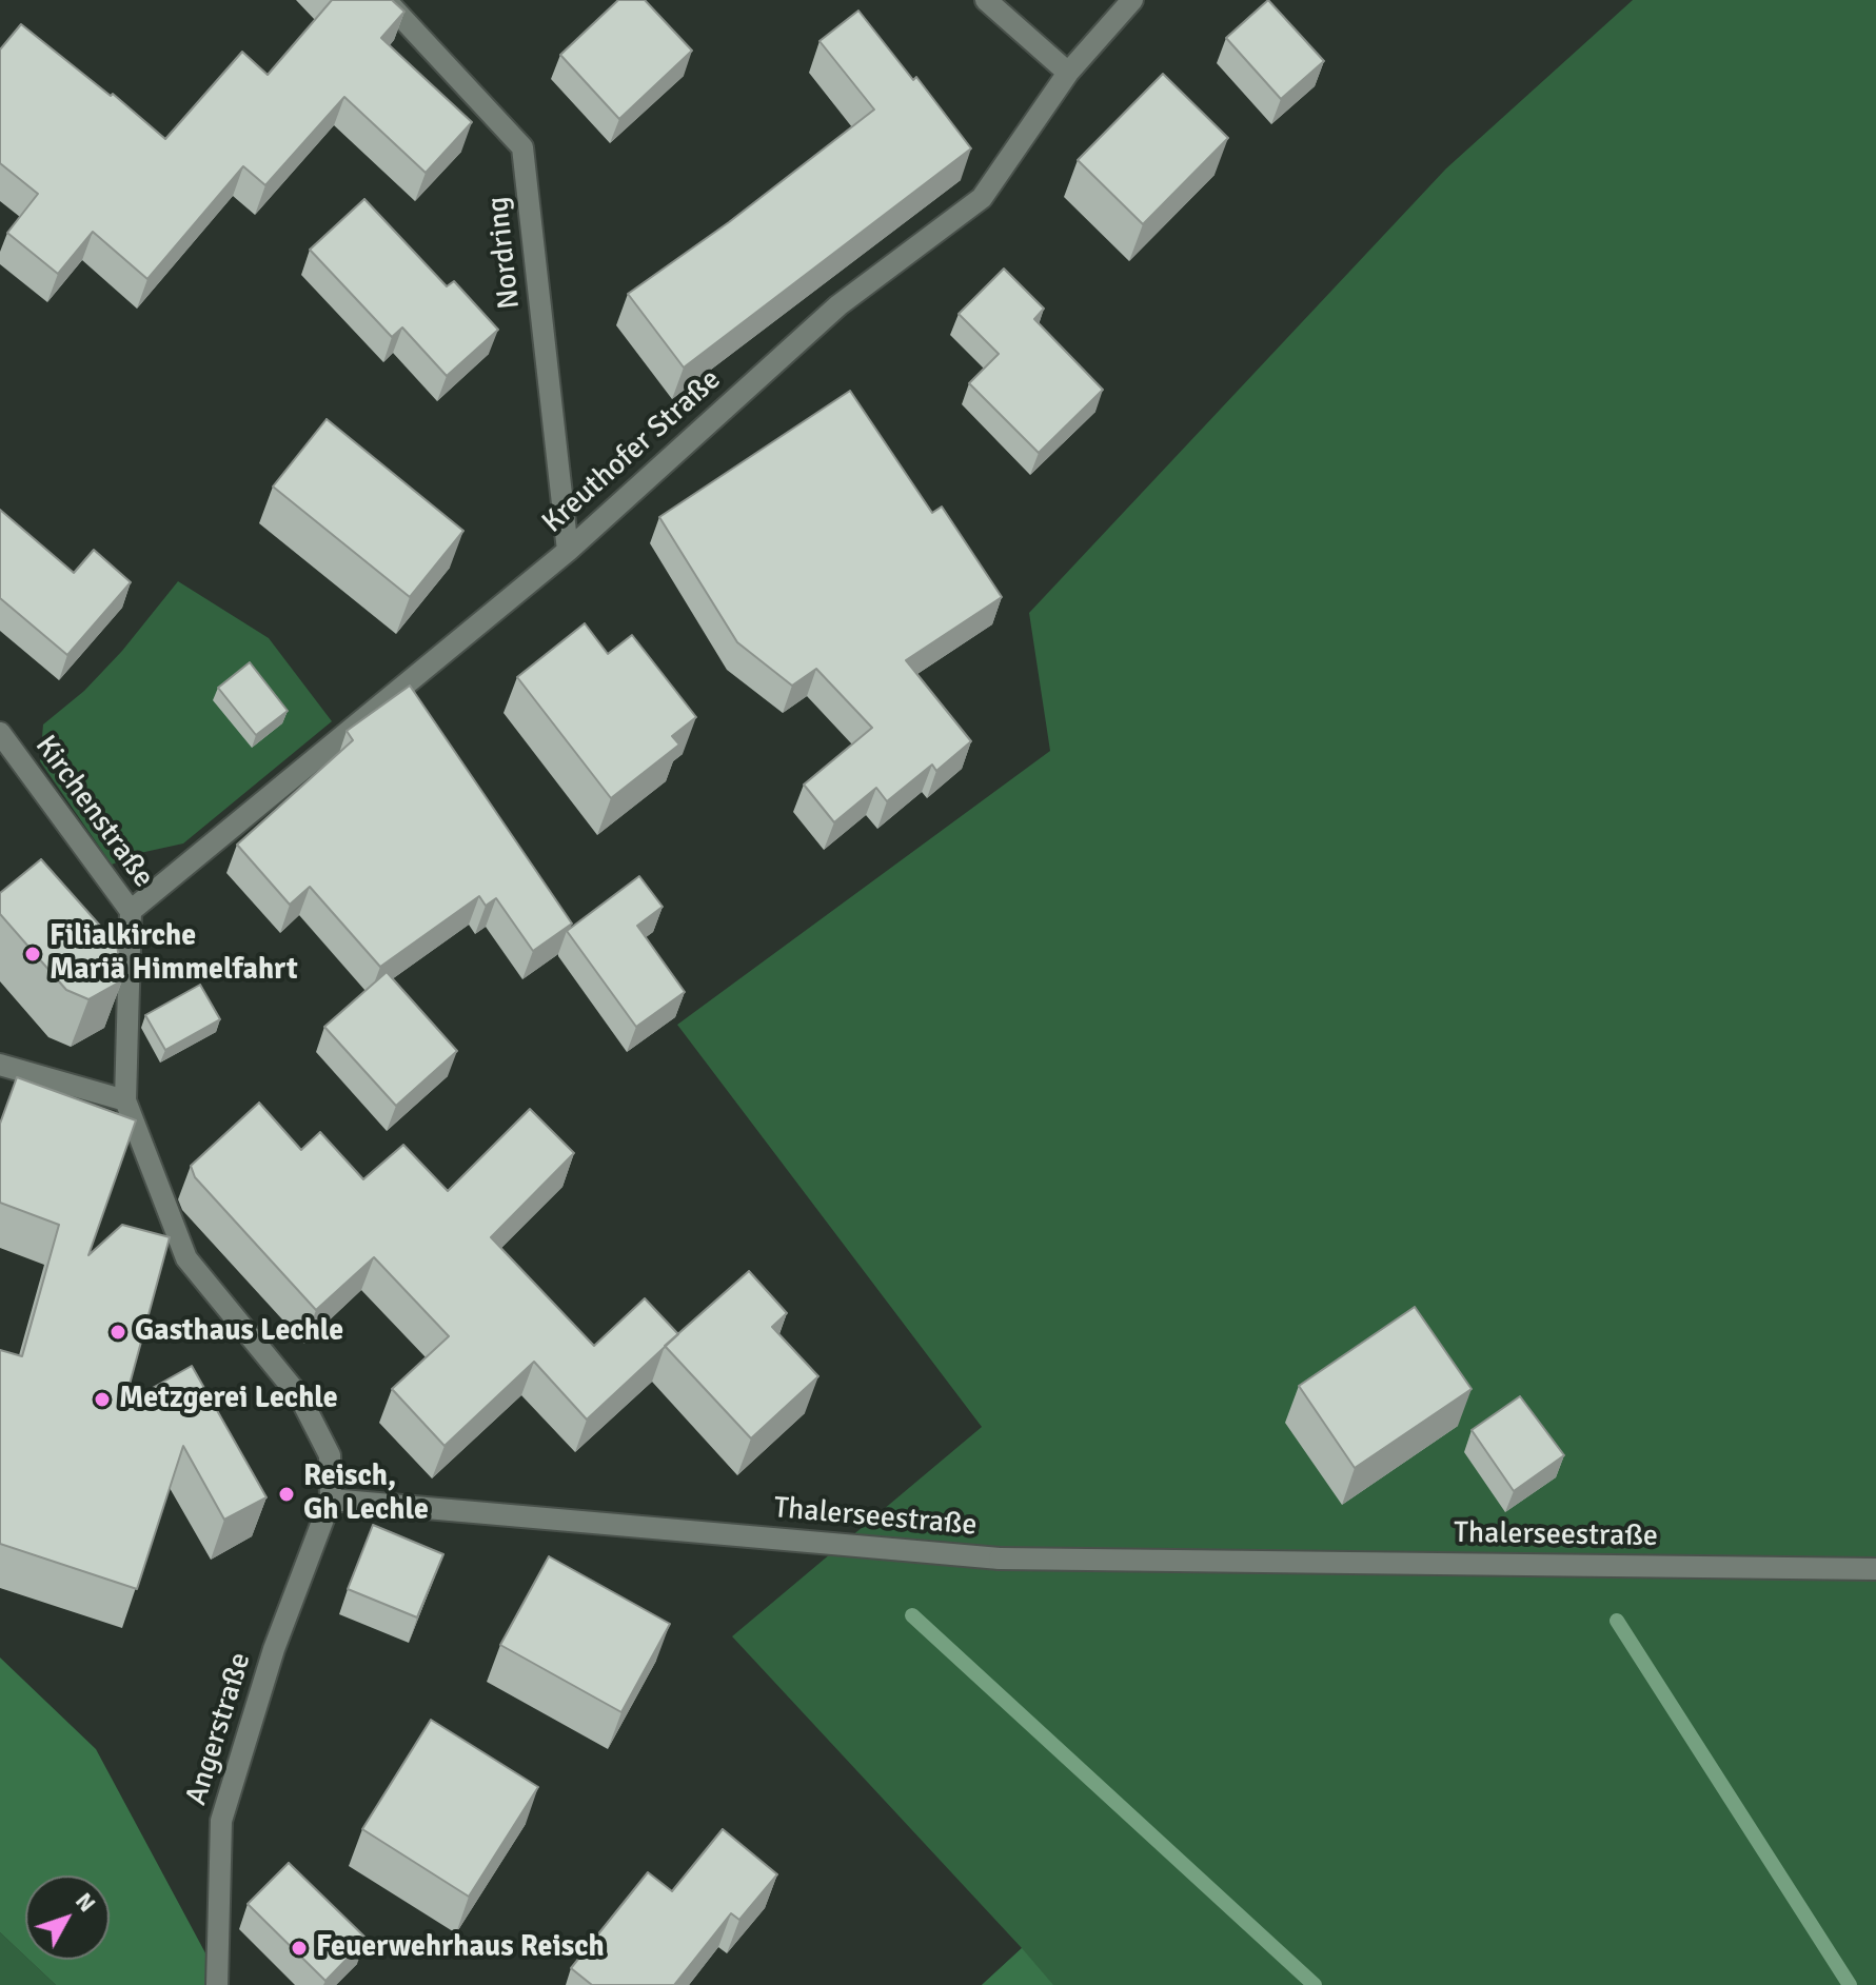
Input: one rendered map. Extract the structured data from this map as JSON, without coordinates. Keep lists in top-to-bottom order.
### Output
{
  "streets": {
    "street": [
      "Nordring",
      "Kreuthofer Straße",
      "Kirchenstraße",
      "Thalerseestraße",
      "Angerstraße"
    ]
  },
  "crossings": [
    ["Nordring", "Kreuthofer Straße"],
    ["Kreuthofer Straße", "Kirchenstraße"],
    ["Thalerseestraße", "Angerstraße"]
  ],
  "places": [
    "Filialkirche Mariä Himmelfahrt",
    "Gasthaus Lechle",
    "Metzgerei Lechle",
    "Reisch, Gh Lechle",
    "Feuerwehrhaus Reisch"
  ],
  "north": "top right"
}
